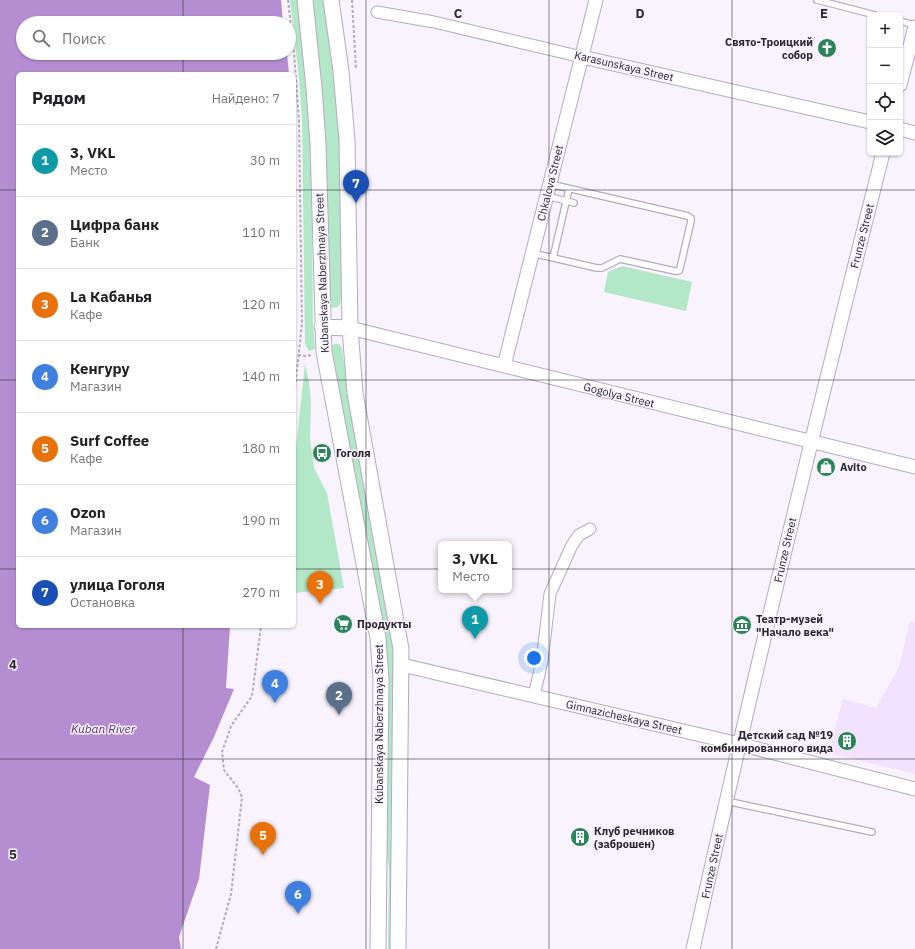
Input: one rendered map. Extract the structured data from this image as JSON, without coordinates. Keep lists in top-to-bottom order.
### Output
{
  "streets": {
    "main road": ["Kubanskaya Naberzhnaya Street", "Gogolya Street"],
    "street": [
      "Karasunskaya Street",
      "Chkalova Street",
      "Frunze Street",
      "Gimnazicheskaya Street"
    ]
  },
  "crossings": [
    ["Karasunskaya Street", "Chkalova Street"],
    ["Chkalova Street", "Gogolya Street"],
    ["Frunze Street", "Gogolya Street"],
    ["Frunze Street", "Gimnazicheskaya Street"],
    ["Kubanskaya Naberzhnaya Street", "Gogolya Street"],
    ["Kubanskaya Naberzhnaya Street", "Gimnazicheskaya Street"]
  ],
  "water": ["Kuban River"],
  "places": {
    "church": ["Свято-Троицкий собор"],
    "bus stop": ["Гоголя"],
    "shop": ["Avito"],
    "supermarket": ["Продукты"],
    "museum": ["Театр-музей \"Начало века\""],
    "building": ["Детский сад №19 комбинированного вида", "Клуб речников (заброшен)"]
  },
  "page": {
    "map_buttons": ["+", "−"],
    "search": "Поиск",
    "heading": ["Рядом", "Найдено: 7"],
    "list": [
      {
        "mark": "1",
        "name": "3, VKL",
        "note": "Место",
        "value": "30 m"
      },
      {
        "mark": "2",
        "name": "Цифра банк",
        "note": "Банк",
        "value": "110 m"
      },
      {
        "mark": "3",
        "name": "La Кабанья",
        "note": "Кафе",
        "value": "120 m"
      },
      {
        "mark": "4",
        "name": "Кенгуру",
        "note": "Магазин",
        "value": "140 m"
      },
      {
        "mark": "5",
        "name": "Surf Coffee",
        "note": "Кафе",
        "value": "180 m"
      },
      {
        "mark": "6",
        "name": "Ozon",
        "note": "Магазин",
        "value": "190 m"
      },
      {
        "mark": "7",
        "name": "улица Гоголя",
        "note": "Остановка",
        "value": "270 m"
      }
    ],
    "pins": [
      "7",
      "3",
      "1",
      "4",
      "2",
      "5",
      "6"
    ],
    "popup": ["3, VKL", "Место"]
  },
  "grid": {
    "columns": ["C", "D", "E"],
    "rows": ["4", "5"]
  }
}
